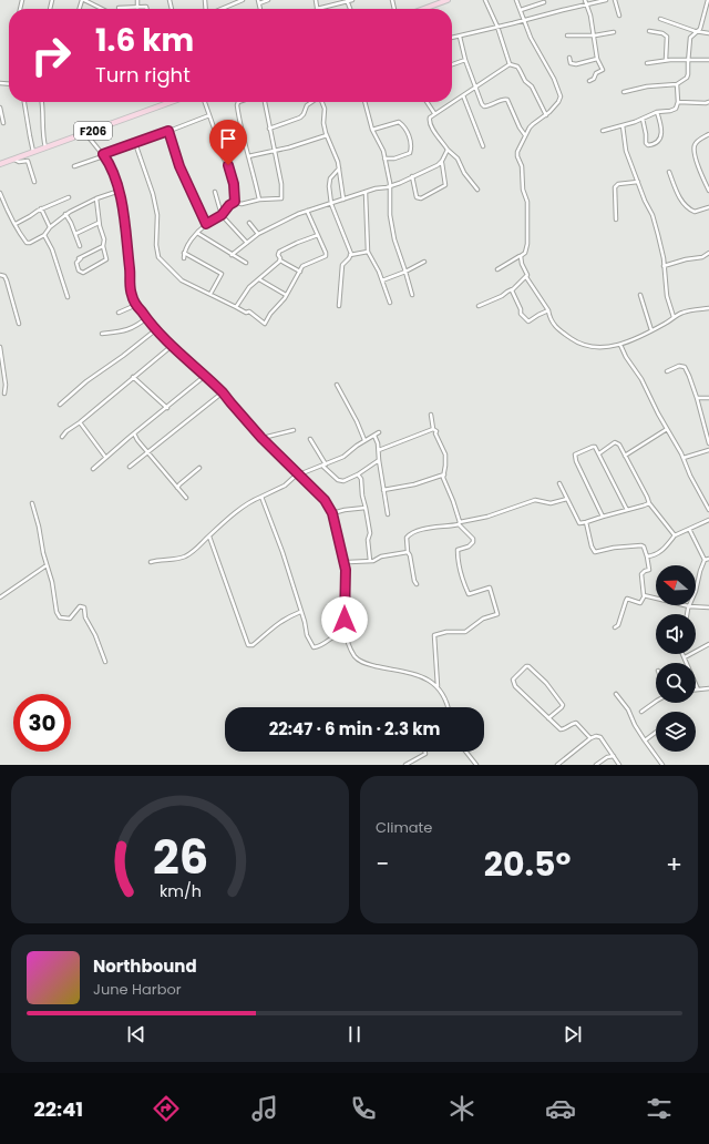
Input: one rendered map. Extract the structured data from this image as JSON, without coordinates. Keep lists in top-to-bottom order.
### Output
{
  "streets": {
    "main road": ["F206"]
  },
  "north": "left",
  "page": {
    "turn": ["1.6 km", "Turn right"],
    "limit": "30",
    "trip": "22:47 · 6 min · 2.3 km",
    "tile": "Climate",
    "heat": ["−", "20.5°", "+"],
    "song": ["Northbound", "June Harbor"],
    "tabs": "22:41",
    "gauge": ["26", "km/h"]
  }
}
